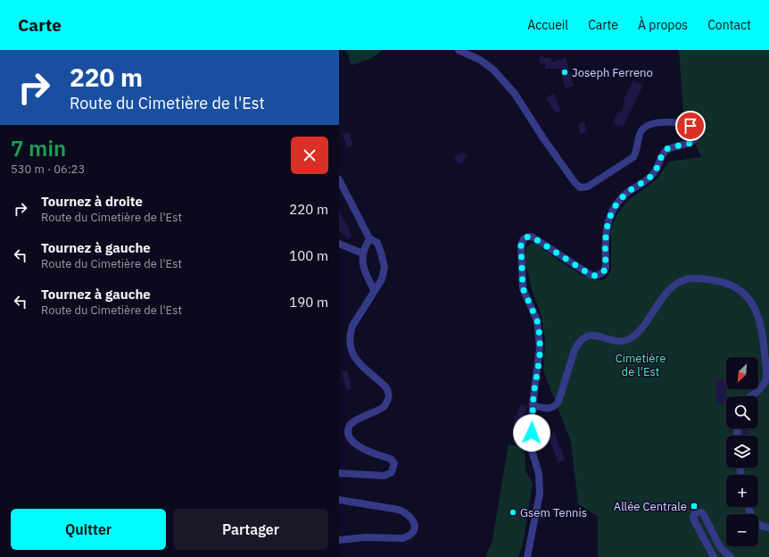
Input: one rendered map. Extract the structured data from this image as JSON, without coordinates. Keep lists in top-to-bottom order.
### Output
{
  "parks": ["Cimetière de l'Est"],
  "places": {
    "other": ["Joseph Ferreno", "Gsem Tennis"],
    "transit": ["Allée Centrale"]
  },
  "north": "bottom left",
  "page": {
    "header": "Carte",
    "nav": [
      "Accueil",
      "Carte",
      "À propos",
      "Contact"
    ],
    "turn": ["220 m", "Route du Cimetière de l'Est"],
    "heading": ["7 min", "530 m · 06:23"],
    "list": [
      {
        "name": "Tournez à droite",
        "note": "Route du Cimetière de l'Est",
        "value": "220 m"
      },
      {
        "name": "Tournez à gauche",
        "note": "Route du Cimetière de l'Est",
        "value": "100 m"
      },
      {
        "name": "Tournez à gauche",
        "note": "Route du Cimetière de l'Est",
        "value": "190 m"
      }
    ],
    "map_buttons": ["+", "−"],
    "buttons": ["Quitter", "Partager"]
  }
}
